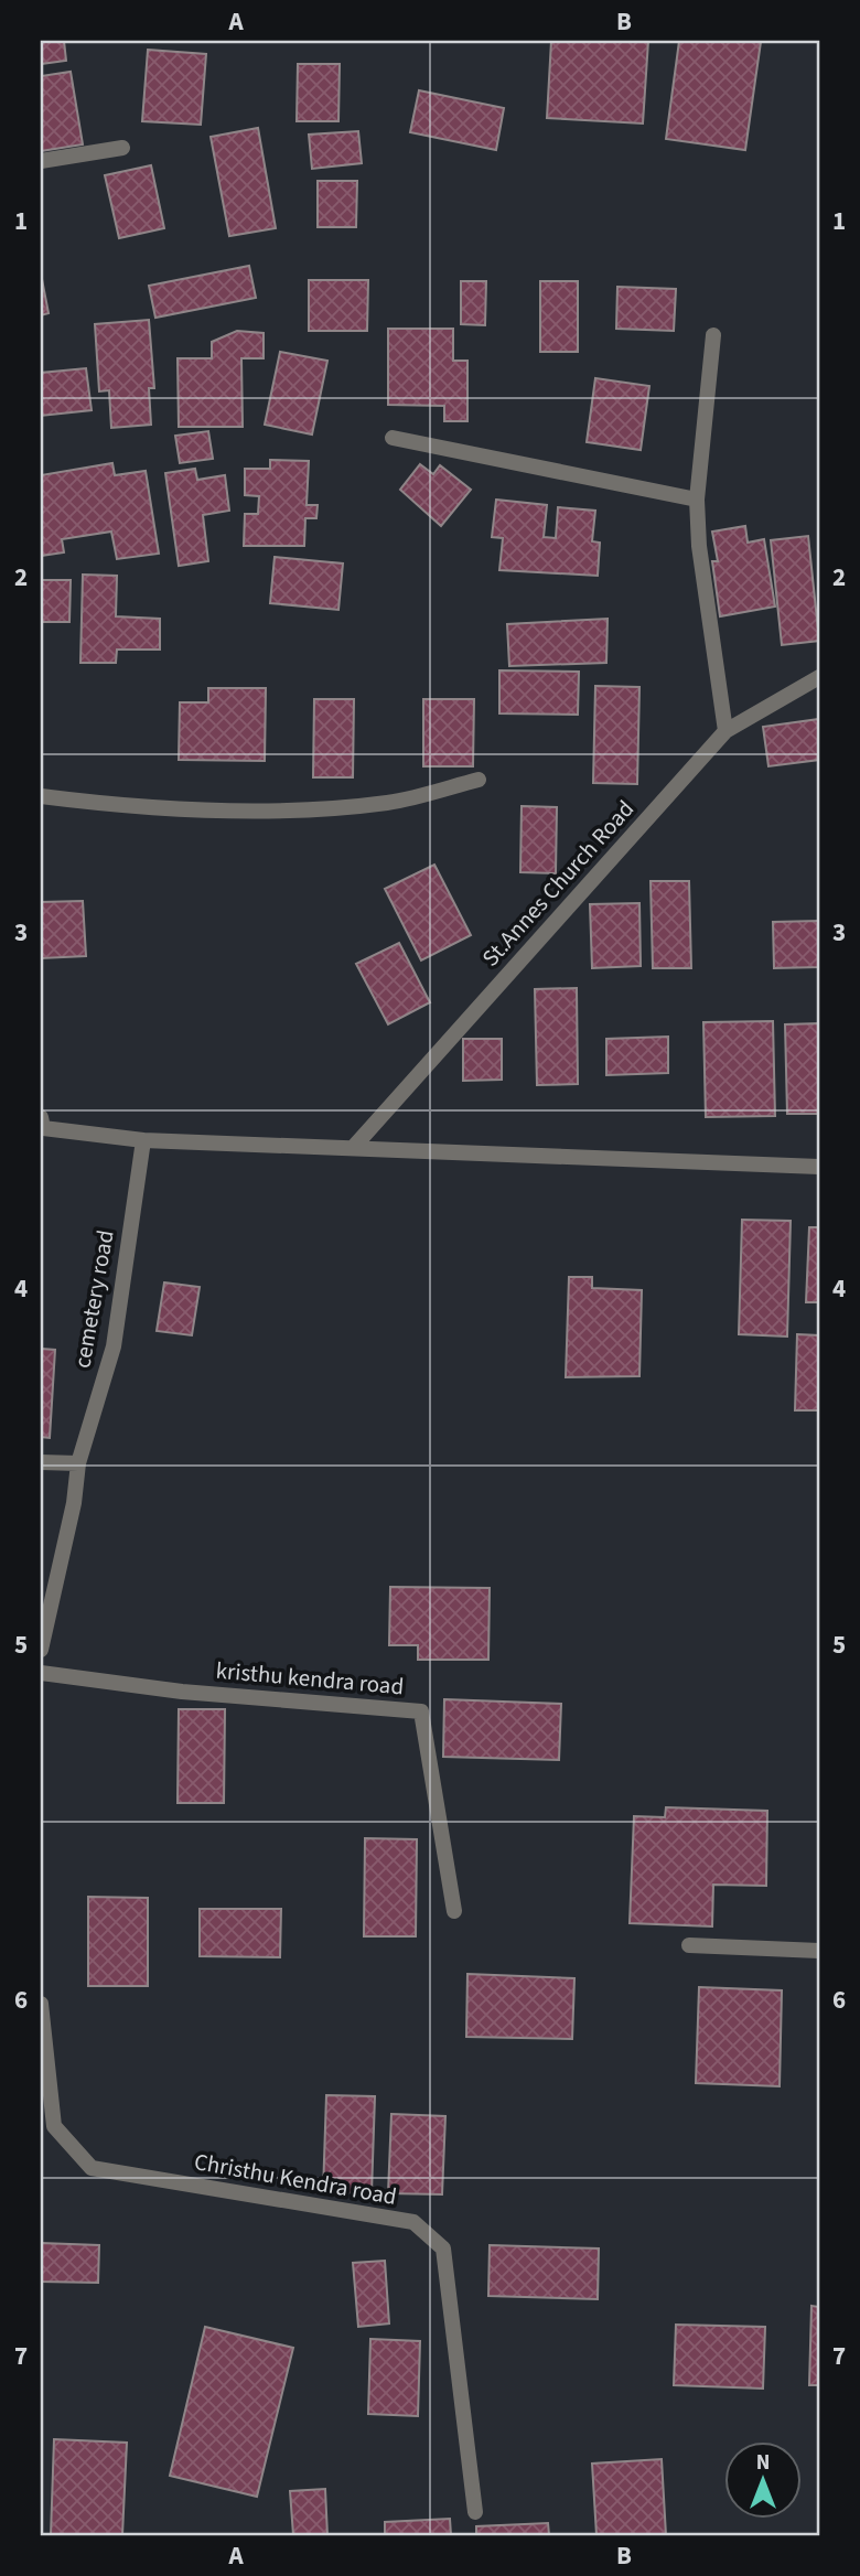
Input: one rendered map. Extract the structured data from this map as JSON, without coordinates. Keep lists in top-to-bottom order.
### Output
{
  "streets": {
    "street": [
      "St.Annes Church Road",
      "cemetery road",
      "kristhu kendra road",
      "Christhu Kendra road"
    ]
  },
  "north": "top",
  "grid": {
    "columns": ["A", "B"],
    "rows": [
      "1",
      "2",
      "3",
      "4",
      "5",
      "6",
      "7"
    ]
  }
}
